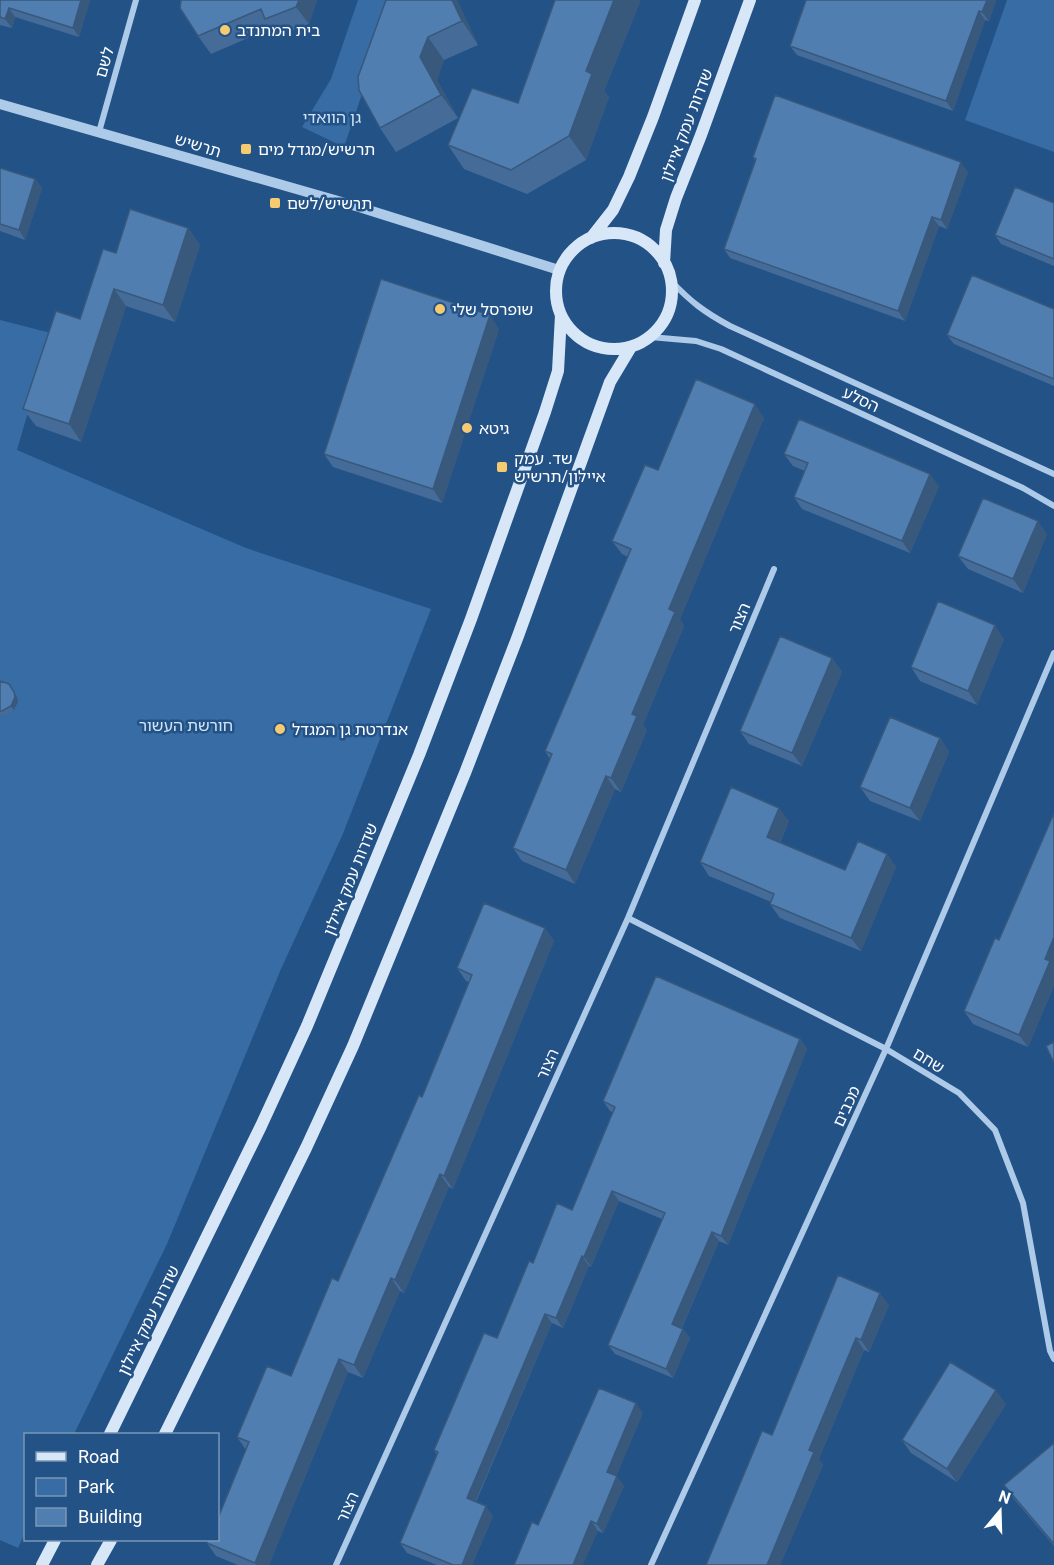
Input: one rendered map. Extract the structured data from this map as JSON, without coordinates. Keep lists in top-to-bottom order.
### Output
{
  "streets": {
    "main road": ["שדרות עמק איילון"],
    "street": [
      "לשם",
      "תרשיש",
      "הסלע",
      "הצור",
      "שחם",
      "מכבים"
    ]
  },
  "crossings": [
    ["לשם", "תרשיש"],
    ["שדרות עמק איילון", "תרשיש"],
    ["שדרות עמק איילון", "הסלע"],
    ["תרשיש", "הסלע"],
    ["הצור", "שחם"],
    ["שחם", "מכבים"]
  ],
  "parks": ["גן הוואדי", "חורשת העשור"],
  "places": {
    "other": [
      "בית המתנדב",
      "שופרסל שלי",
      "גיטא",
      "אנדרטת גן המגדל"
    ],
    "transit": ["תרשיש/מגדל מים", "תרשיש/לשם", "שד. עמק איילון/תרשיש"]
  },
  "legend": ["Road", "Park", "Building"],
  "north": "top"
}
